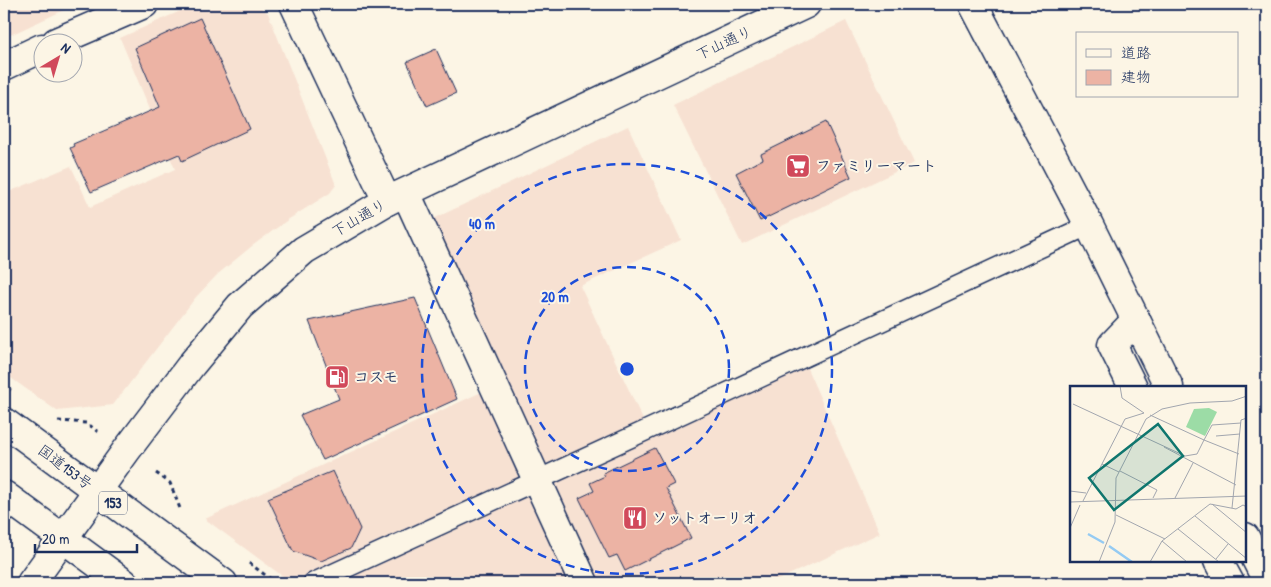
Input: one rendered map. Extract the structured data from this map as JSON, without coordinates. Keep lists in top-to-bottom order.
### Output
{
  "streets": {
    "main road": ["下山通り", "国道153号", "153"]
  },
  "crossings": [
    ["下山通り", "国道153号"]
  ],
  "places": {
    "supermarket": ["ファミリーマート"],
    "fuel station": ["コスモ"],
    "restaurant": ["ソットオーリオ"]
  },
  "legend": ["道路", "建物"],
  "scale_bar": "20 m",
  "north": "top right",
  "rings": ["40 m", "20 m"]
}
